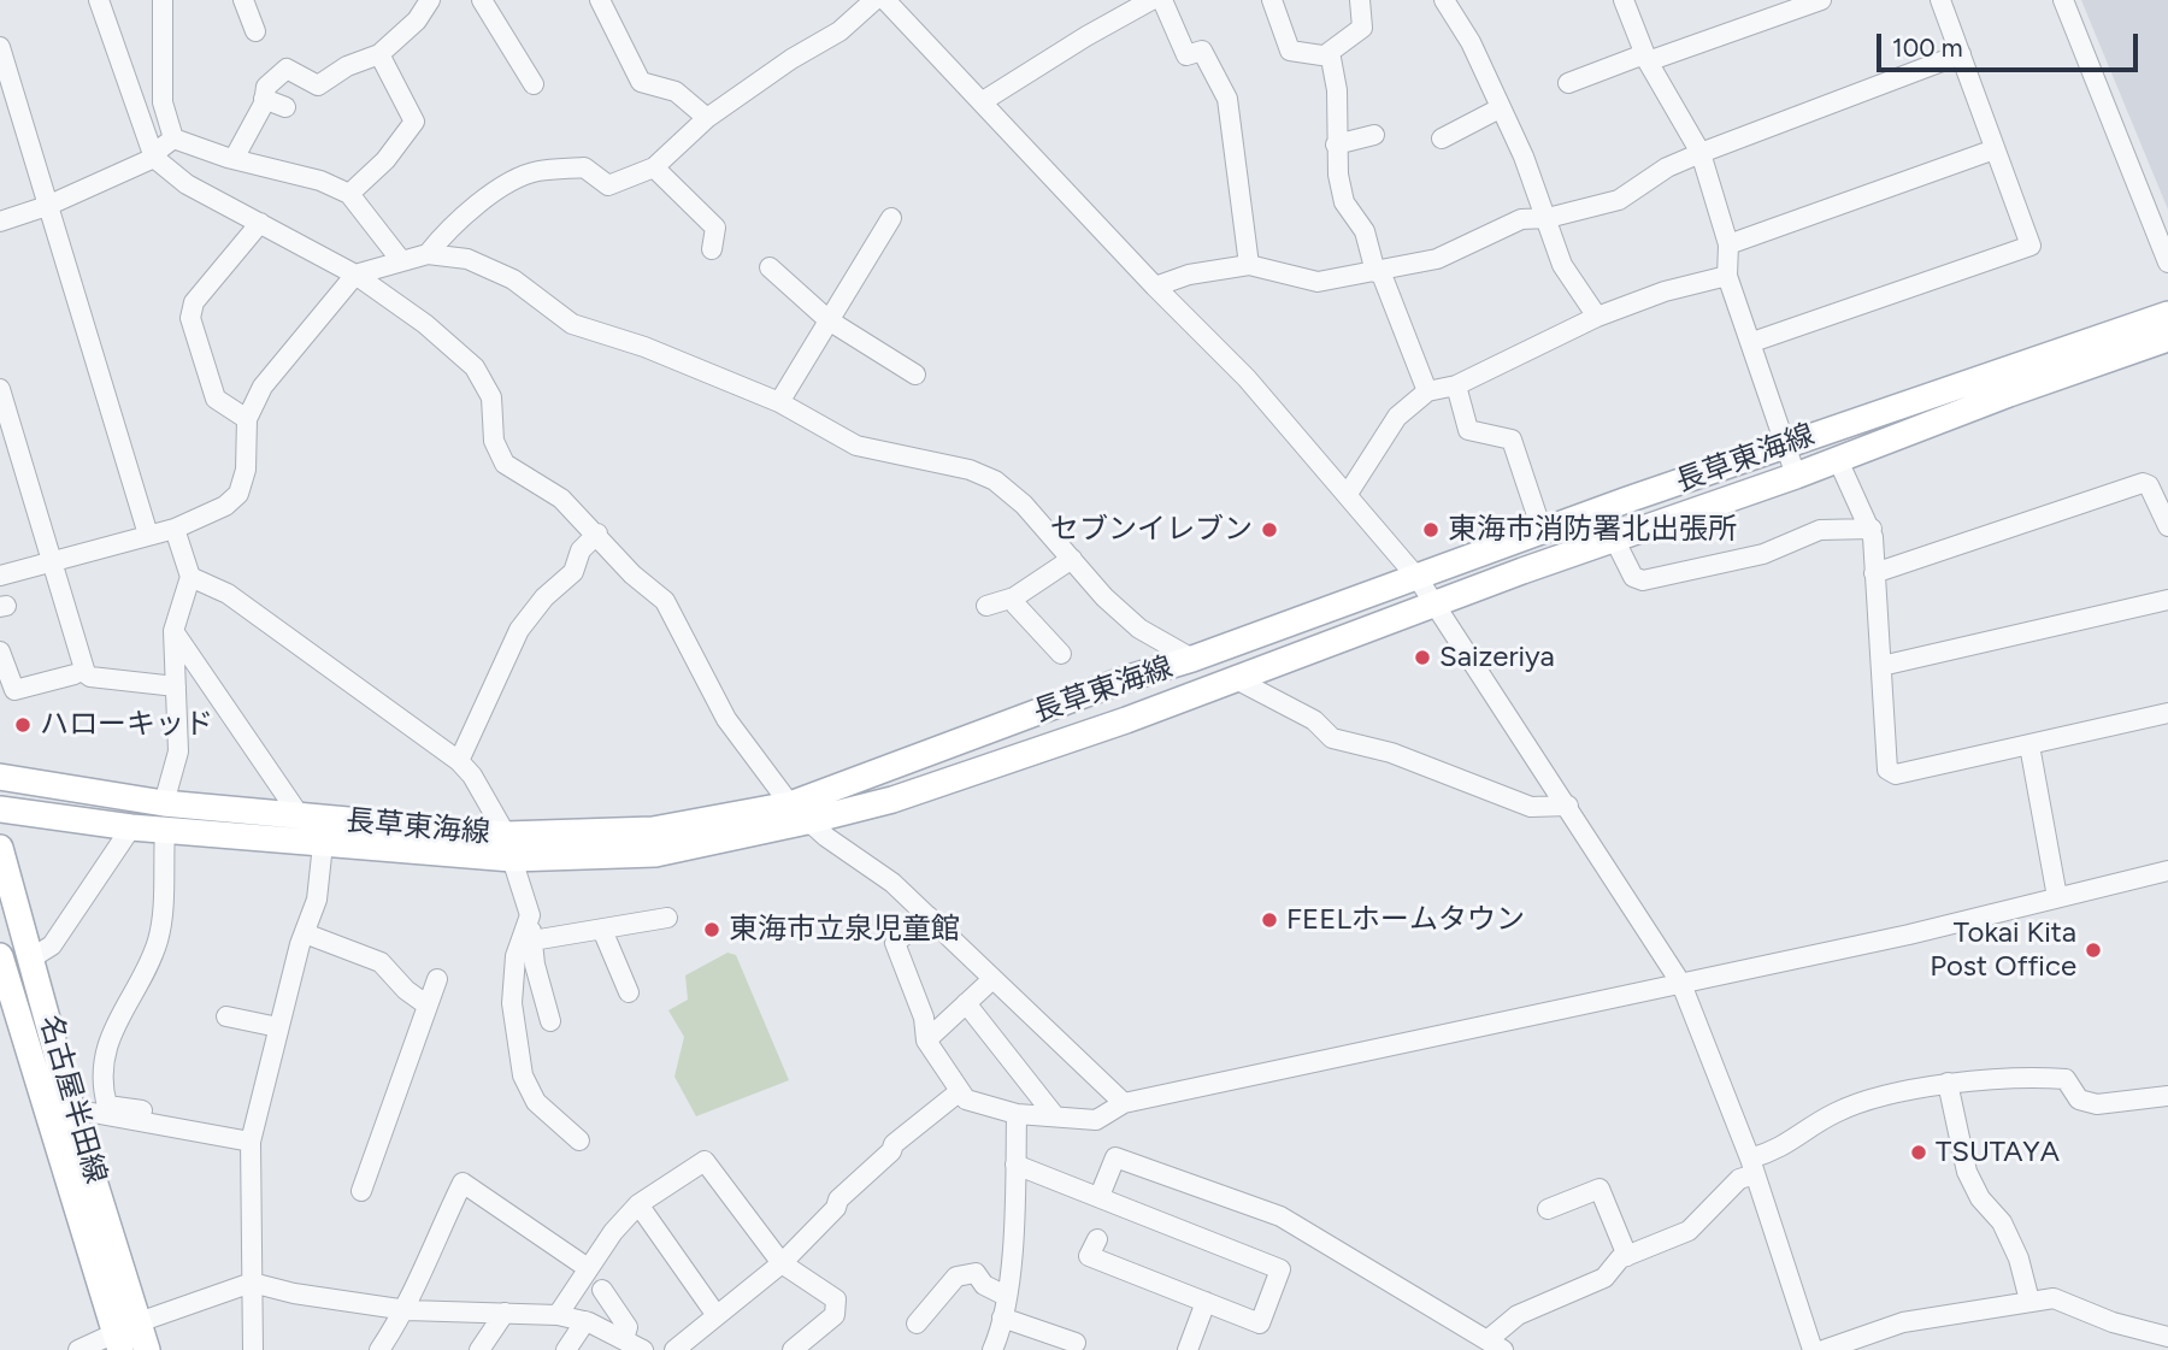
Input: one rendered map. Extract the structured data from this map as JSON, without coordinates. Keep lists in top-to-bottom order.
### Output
{
  "streets": {
    "main road": ["長草東海線", "名古屋半田線"]
  },
  "places": [
    "セブンイレブン",
    "東海市消防署北出張所",
    "Saizeriya",
    "ハローキッド",
    "FEELホームタウン",
    "東海市立泉児童館",
    "Tokai Kita Post Office",
    "TSUTAYA"
  ],
  "scale_bar": "100 m"
}
